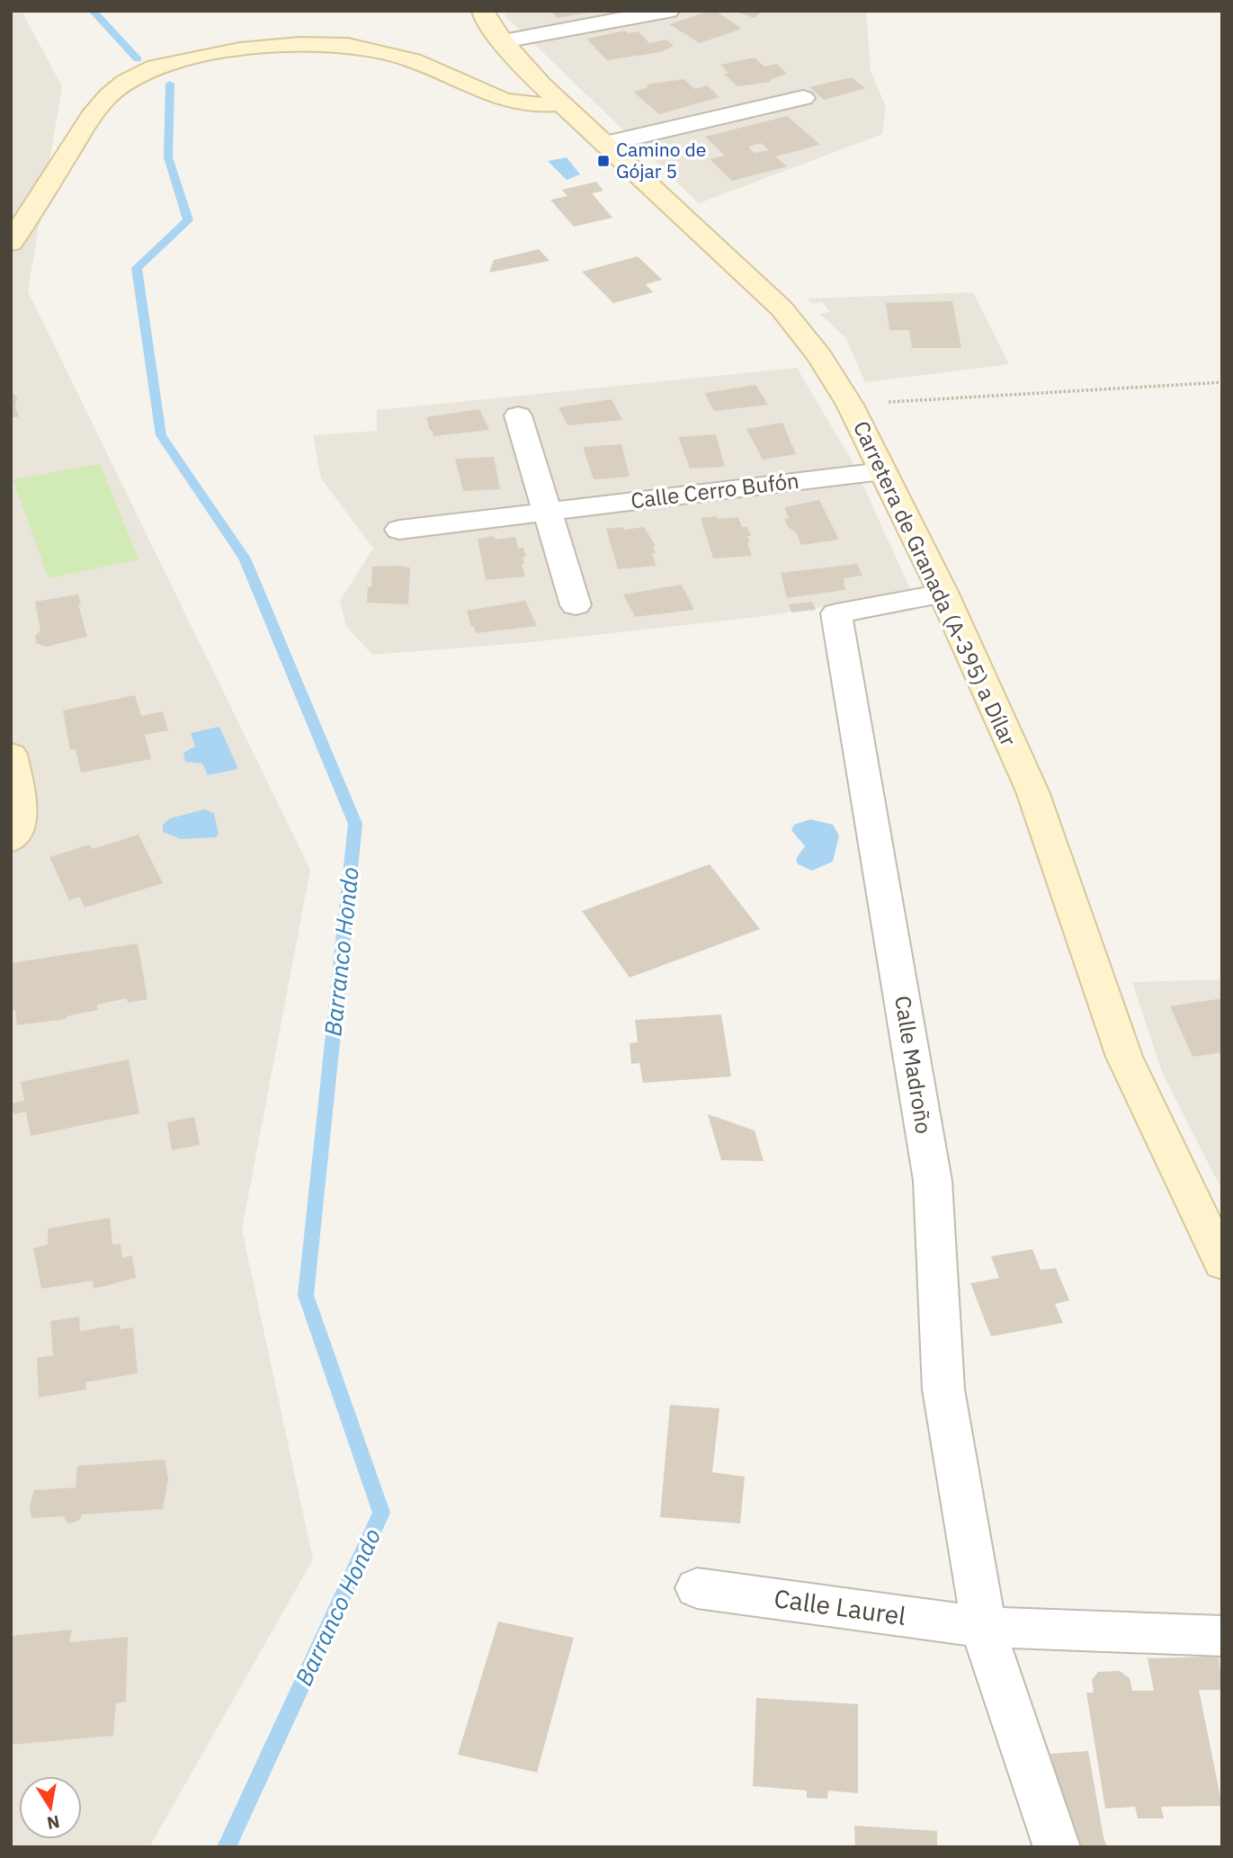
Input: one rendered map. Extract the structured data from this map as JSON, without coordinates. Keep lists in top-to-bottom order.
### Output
{
  "streets": {
    "street": [
      "Calle Cerro Bufón",
      "Carretera de Granada (A-395) a Dílar",
      "Calle Madroño",
      "Calle Laurel"
    ]
  },
  "crossings": [
    ["Calle Cerro Bufón", "Carretera de Granada (A-395) a Dílar"],
    ["Carretera de Granada (A-395) a Dílar", "Calle Madroño"],
    ["Calle Madroño", "Calle Laurel"]
  ],
  "water": ["Barranco Hondo"],
  "places": {
    "transit": ["Camino de Gójar 5"]
  },
  "north": "bottom"
}
